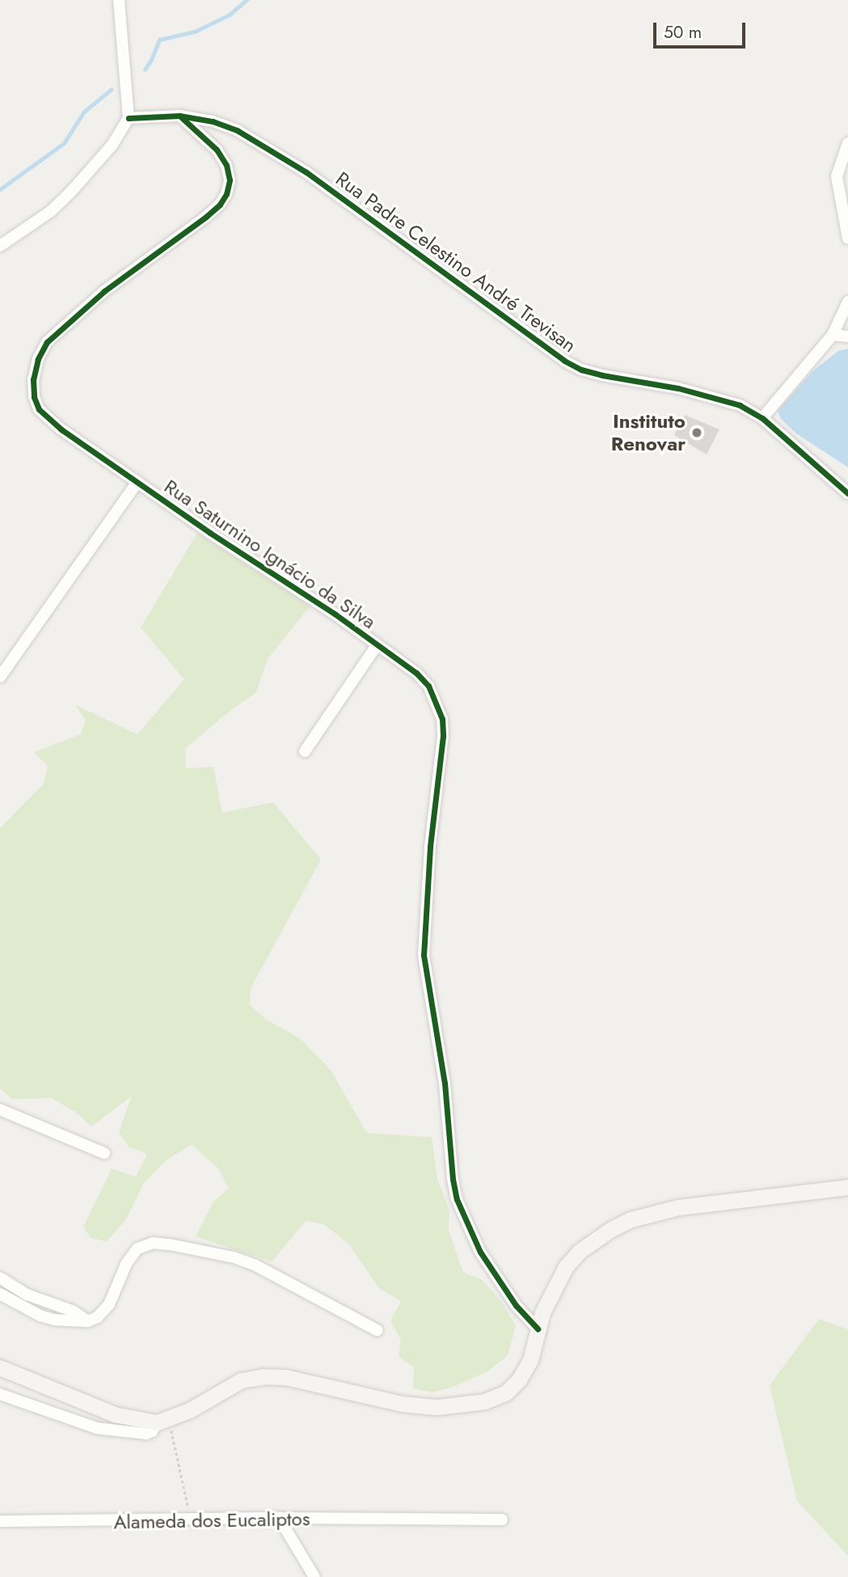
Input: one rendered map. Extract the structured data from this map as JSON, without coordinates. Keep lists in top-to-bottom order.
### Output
{
  "streets": {
    "street": ["Rua Padre Celestino André Trevisan", "Rua Saturnino Ignácio da Silva", "Alameda dos Eucaliptos"]
  },
  "crossings": [
    ["Rua Padre Celestino André Trevisan", "Rua Saturnino Ignácio da Silva"]
  ],
  "places": ["Instituto Renovar"],
  "scale_bar": "50 m"
}
